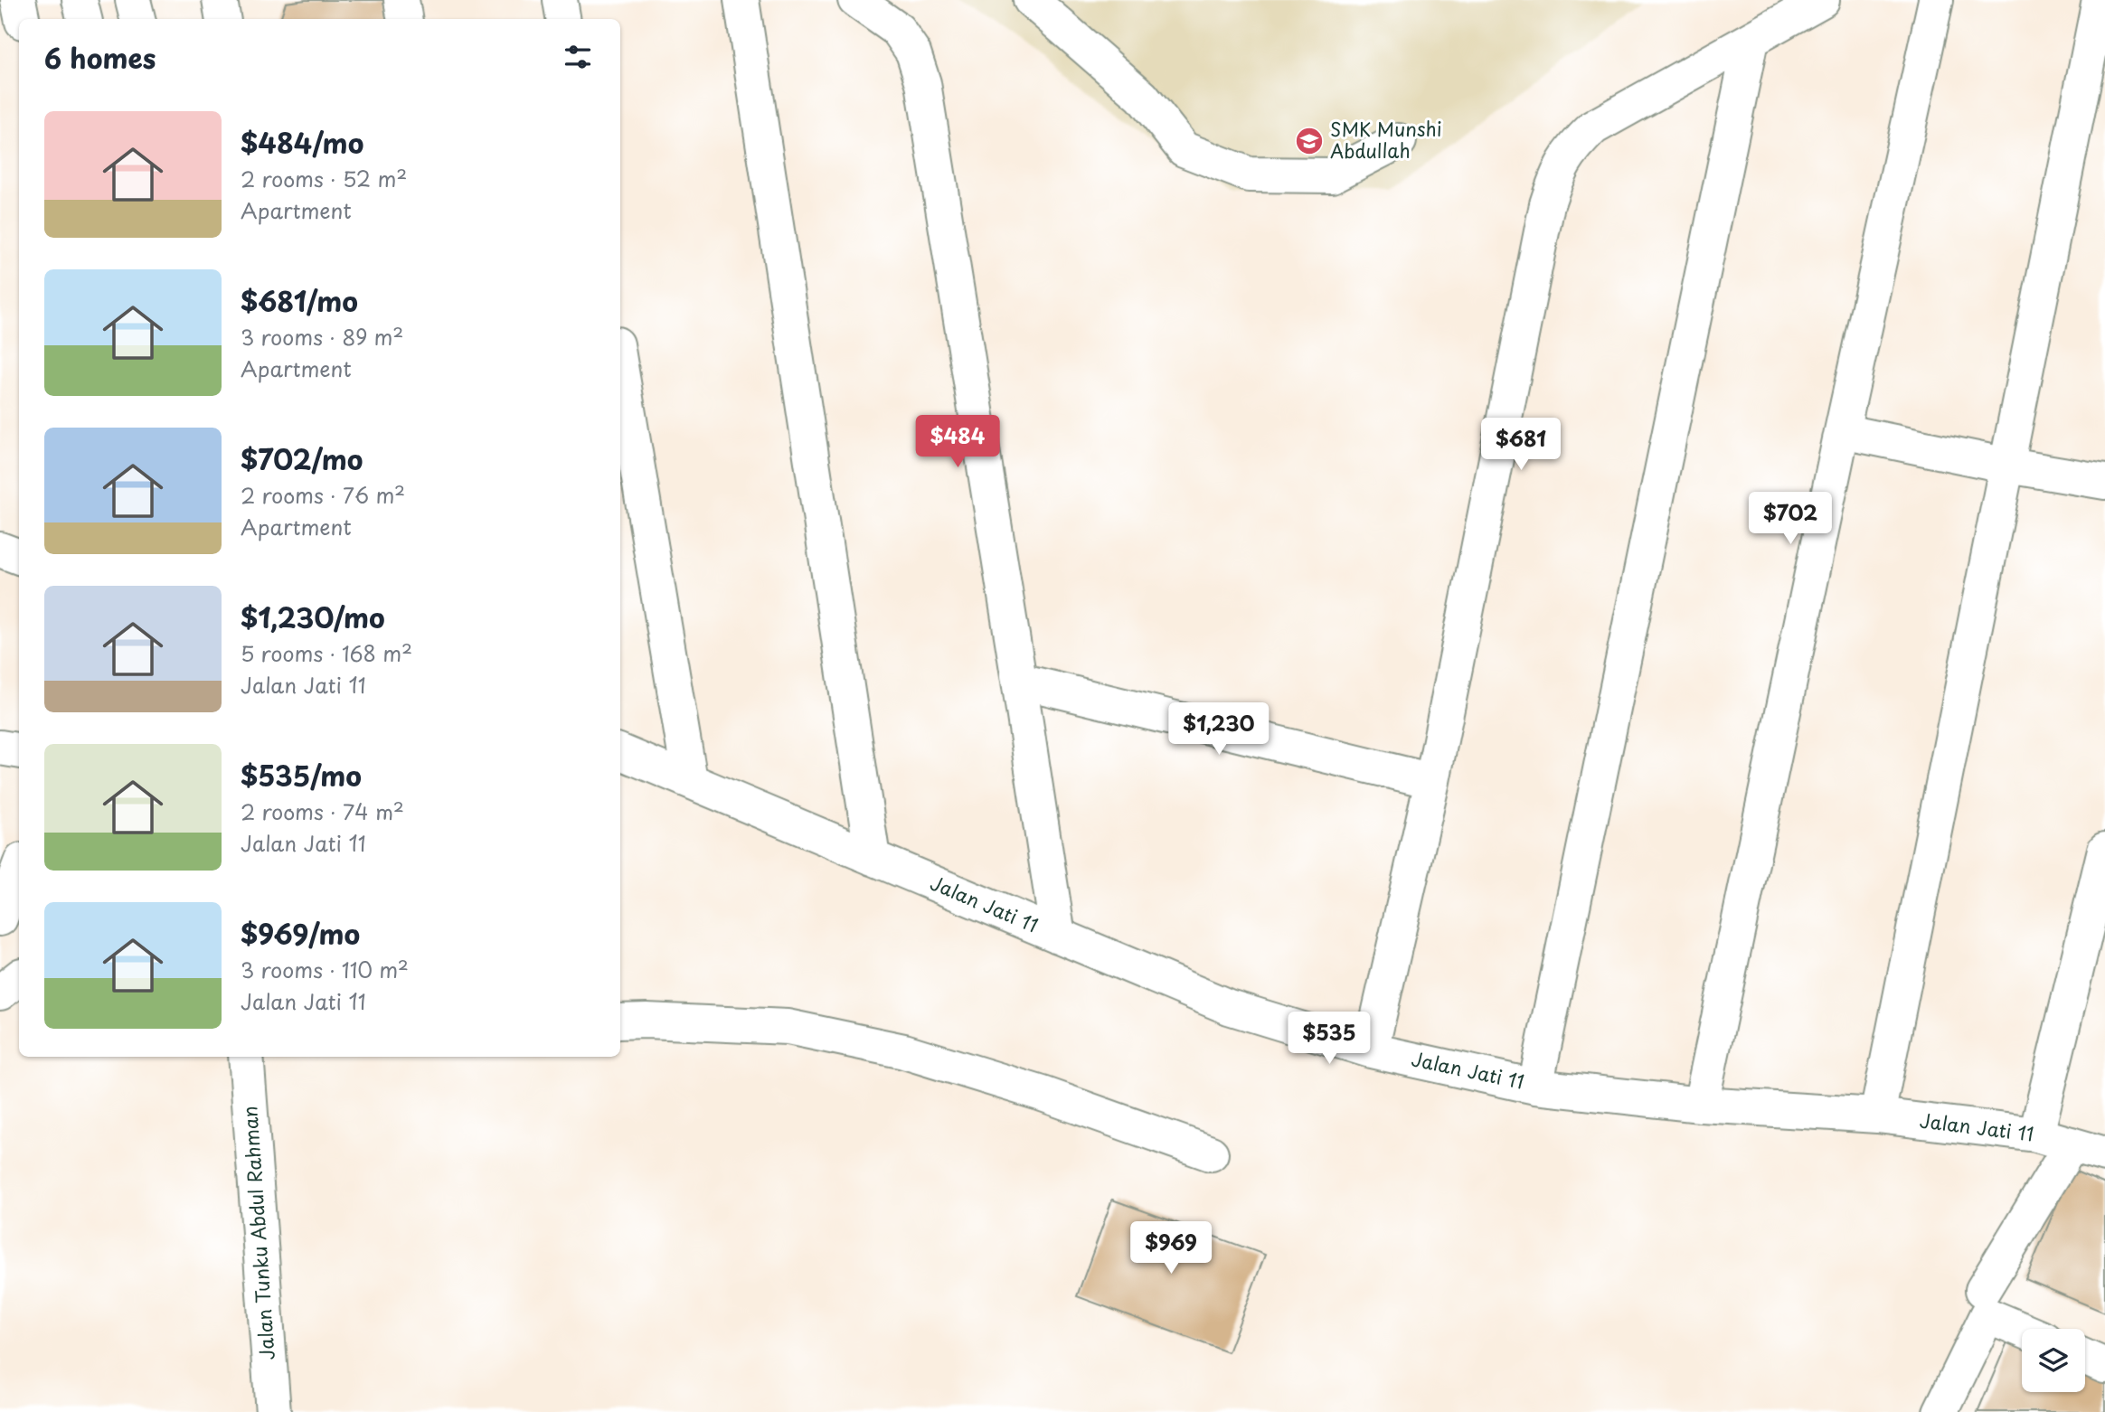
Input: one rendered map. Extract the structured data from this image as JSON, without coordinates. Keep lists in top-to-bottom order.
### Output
{
  "streets": {
    "street": ["Jalan Jati 11", "Jalan Tunku Abdul Rahman"]
  },
  "places": {
    "school or university": ["SMK Munshi Abdullah"]
  },
  "page": {
    "heading": "6 homes",
    "list": [
      {
        "name": "$484/mo",
        "note": "2 rooms · 52 m² · Apartment"
      },
      {
        "name": "$681/mo",
        "note": "3 rooms · 89 m² · Apartment"
      },
      {
        "name": "$702/mo",
        "note": "2 rooms · 76 m² · Apartment"
      },
      {
        "name": "$1,230/mo",
        "note": "5 rooms · 168 m² · Jalan Jati 11"
      },
      {
        "name": "$535/mo",
        "note": "2 rooms · 74 m² · Jalan Jati 11"
      },
      {
        "name": "$969/mo",
        "note": "3 rooms · 110 m² · Jalan Jati 11"
      }
    ],
    "price": [
      "$484",
      "$681",
      "$702",
      "$1,230",
      "$535",
      "$969"
    ]
  }
}
